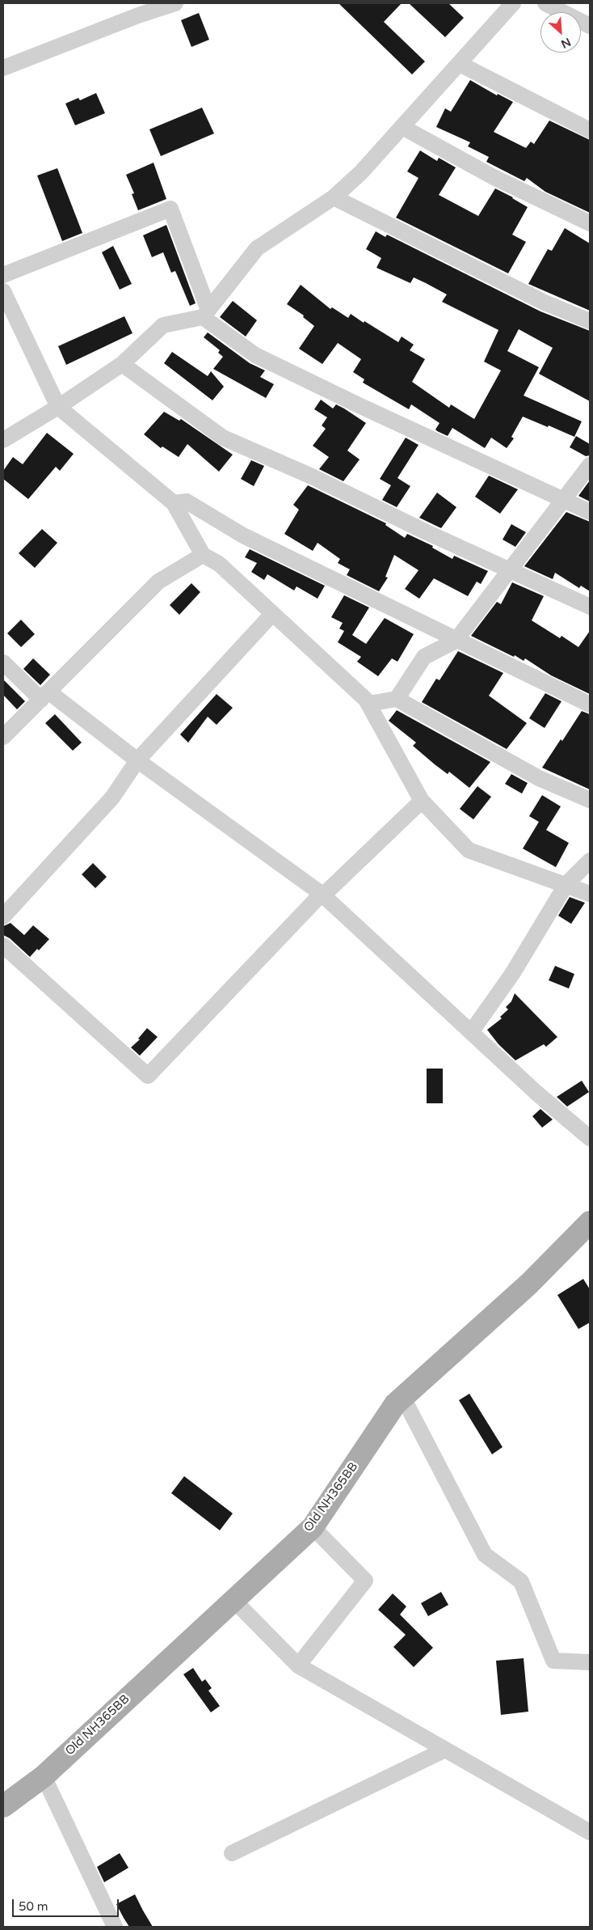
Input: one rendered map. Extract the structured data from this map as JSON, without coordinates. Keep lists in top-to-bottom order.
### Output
{
  "streets": {
    "main road": ["Old NH365BB"]
  },
  "scale_bar": "50 m",
  "north": "bottom right"
}
